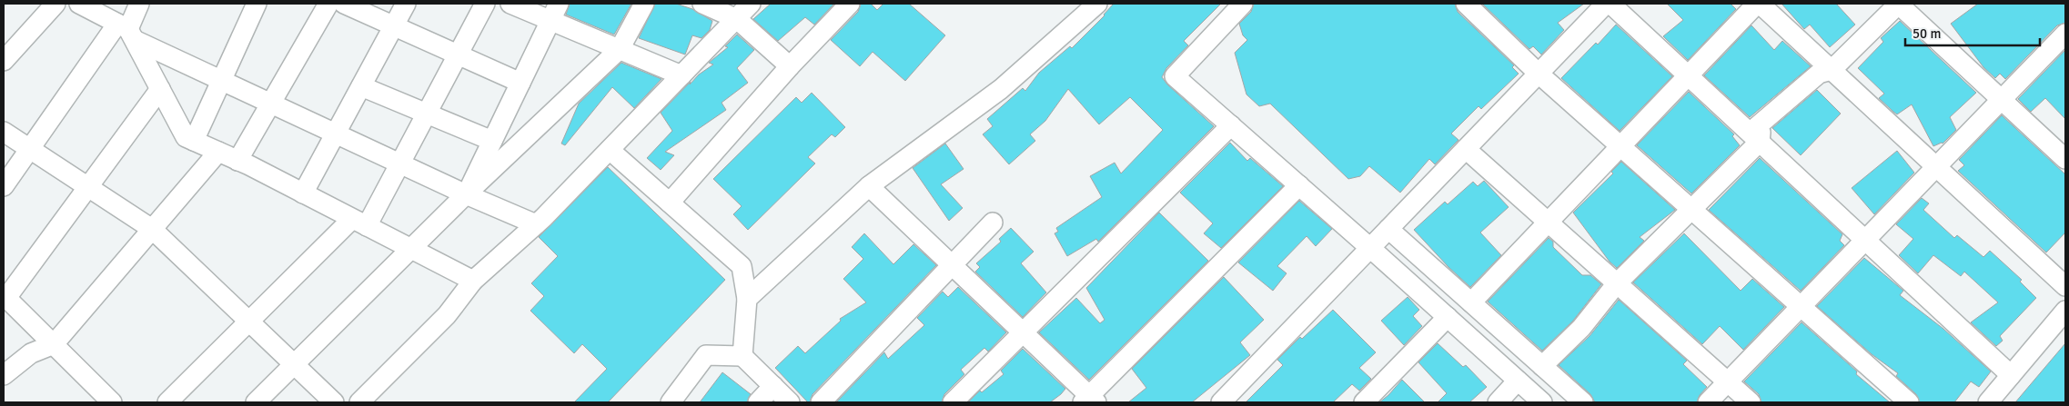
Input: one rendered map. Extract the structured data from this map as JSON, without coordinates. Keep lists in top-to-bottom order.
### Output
{
  "scale_bar": "50 m"
}
